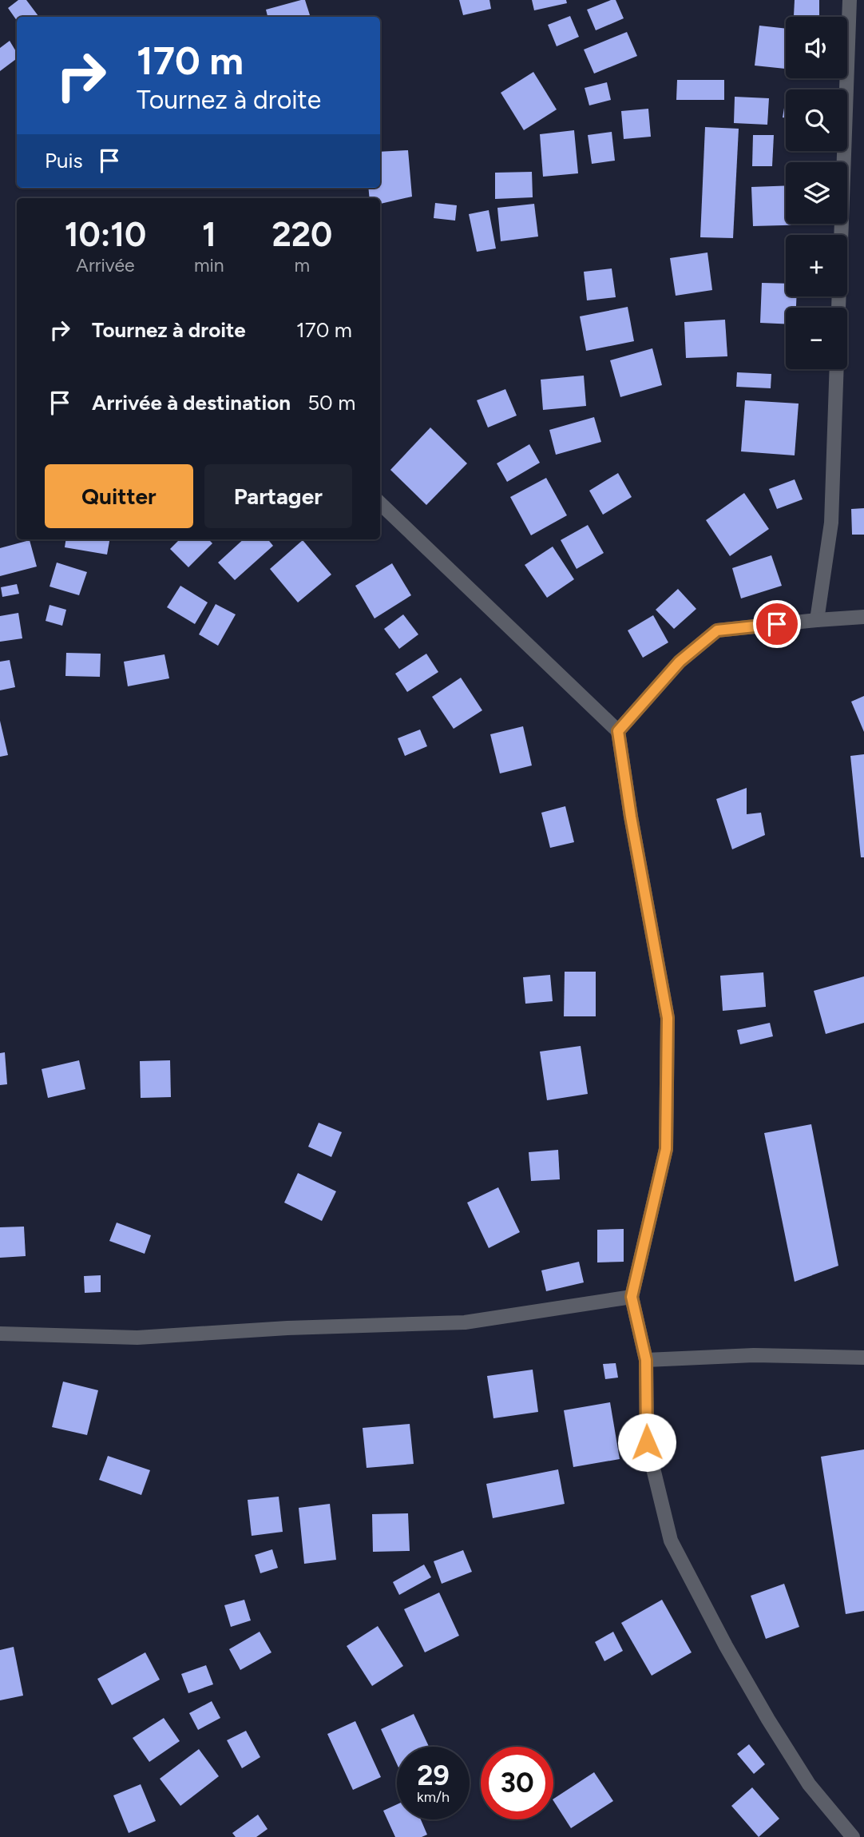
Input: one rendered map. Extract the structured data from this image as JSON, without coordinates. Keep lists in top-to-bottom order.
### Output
{
  "page": {
    "map_buttons": ["+", "−"],
    "turn": ["170 m", "Tournez à droite"],
    "then": "Puis",
    "eta": [
      "10:10",
      "Arrivée",
      "1",
      "min",
      "220",
      "m"
    ],
    "list": [
      {
        "name": "Tournez à droite",
        "value": "170 m"
      },
      {
        "name": "Arrivée à destination",
        "value": "50 m"
      }
    ],
    "buttons": ["Quitter", "Partager"],
    "speed": "29 km/h",
    "limit": "30"
  }
}
